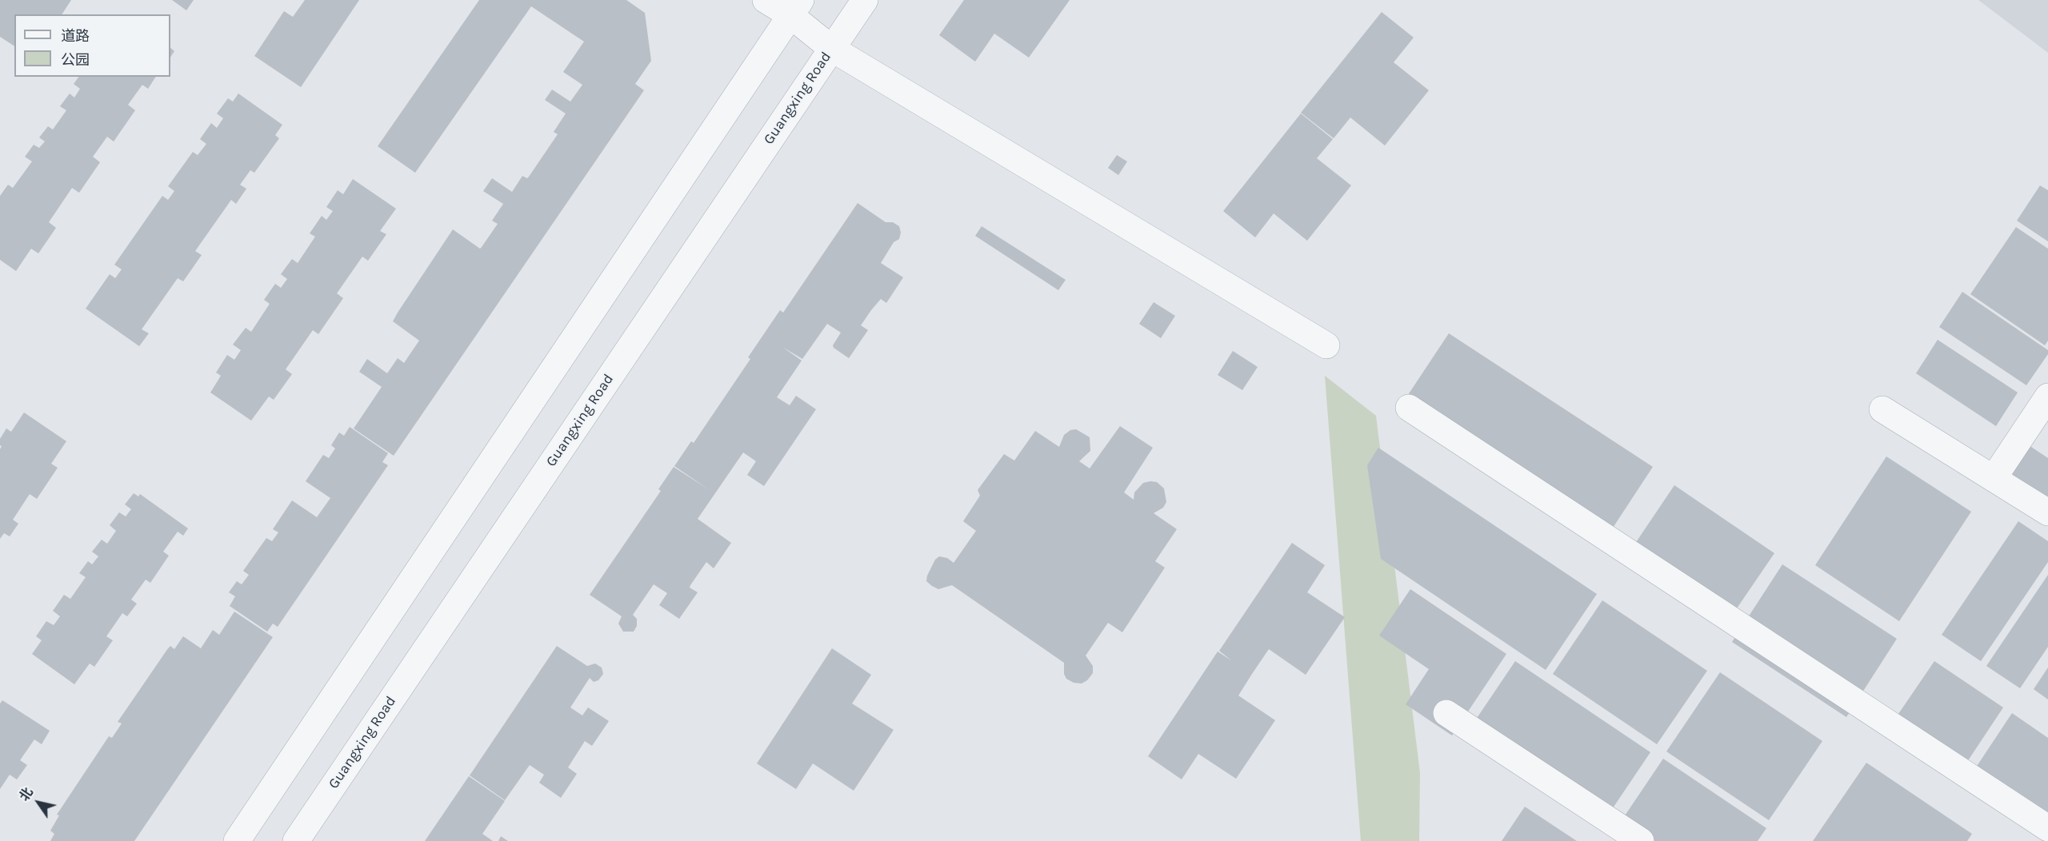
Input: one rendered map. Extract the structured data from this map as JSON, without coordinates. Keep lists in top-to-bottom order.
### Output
{
  "streets": {
    "street": ["Guangxing Road"]
  },
  "legend": ["道路", "公园"],
  "north": "top left"
}
